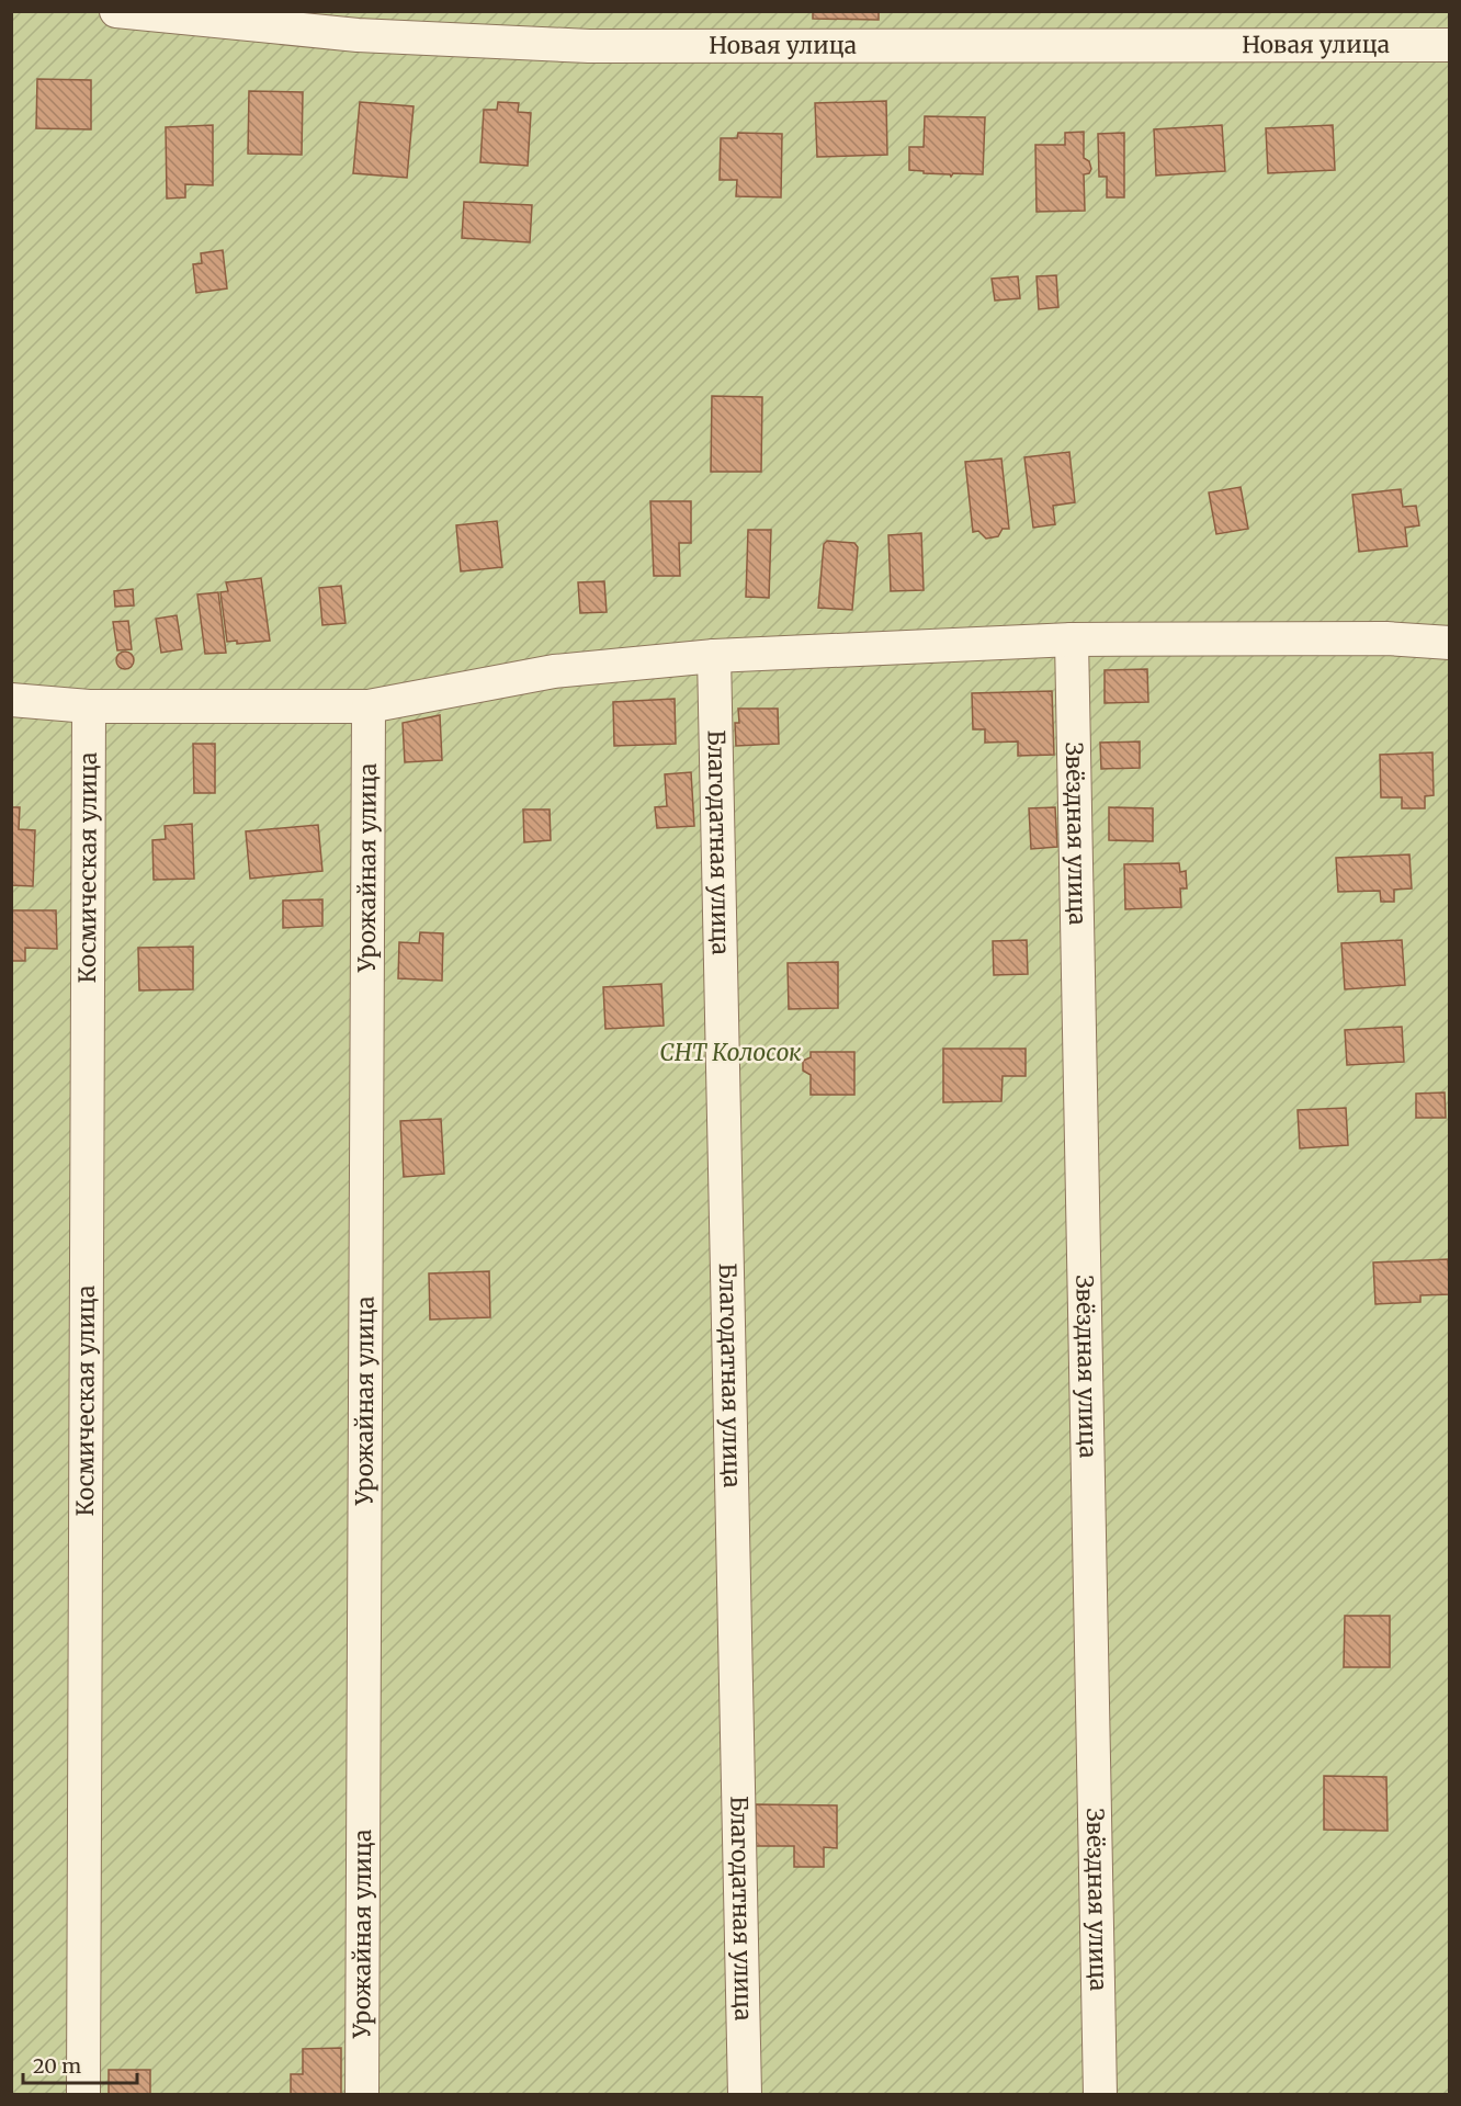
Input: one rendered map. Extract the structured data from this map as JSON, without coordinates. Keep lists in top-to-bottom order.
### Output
{
  "streets": {
    "street": [
      "Новая улица",
      "Звёздная улица",
      "Благодатная улица",
      "Космическая улица",
      "Урожайная улица"
    ]
  },
  "parks": ["СНТ Колосок"],
  "scale_bar": "20 m"
}
